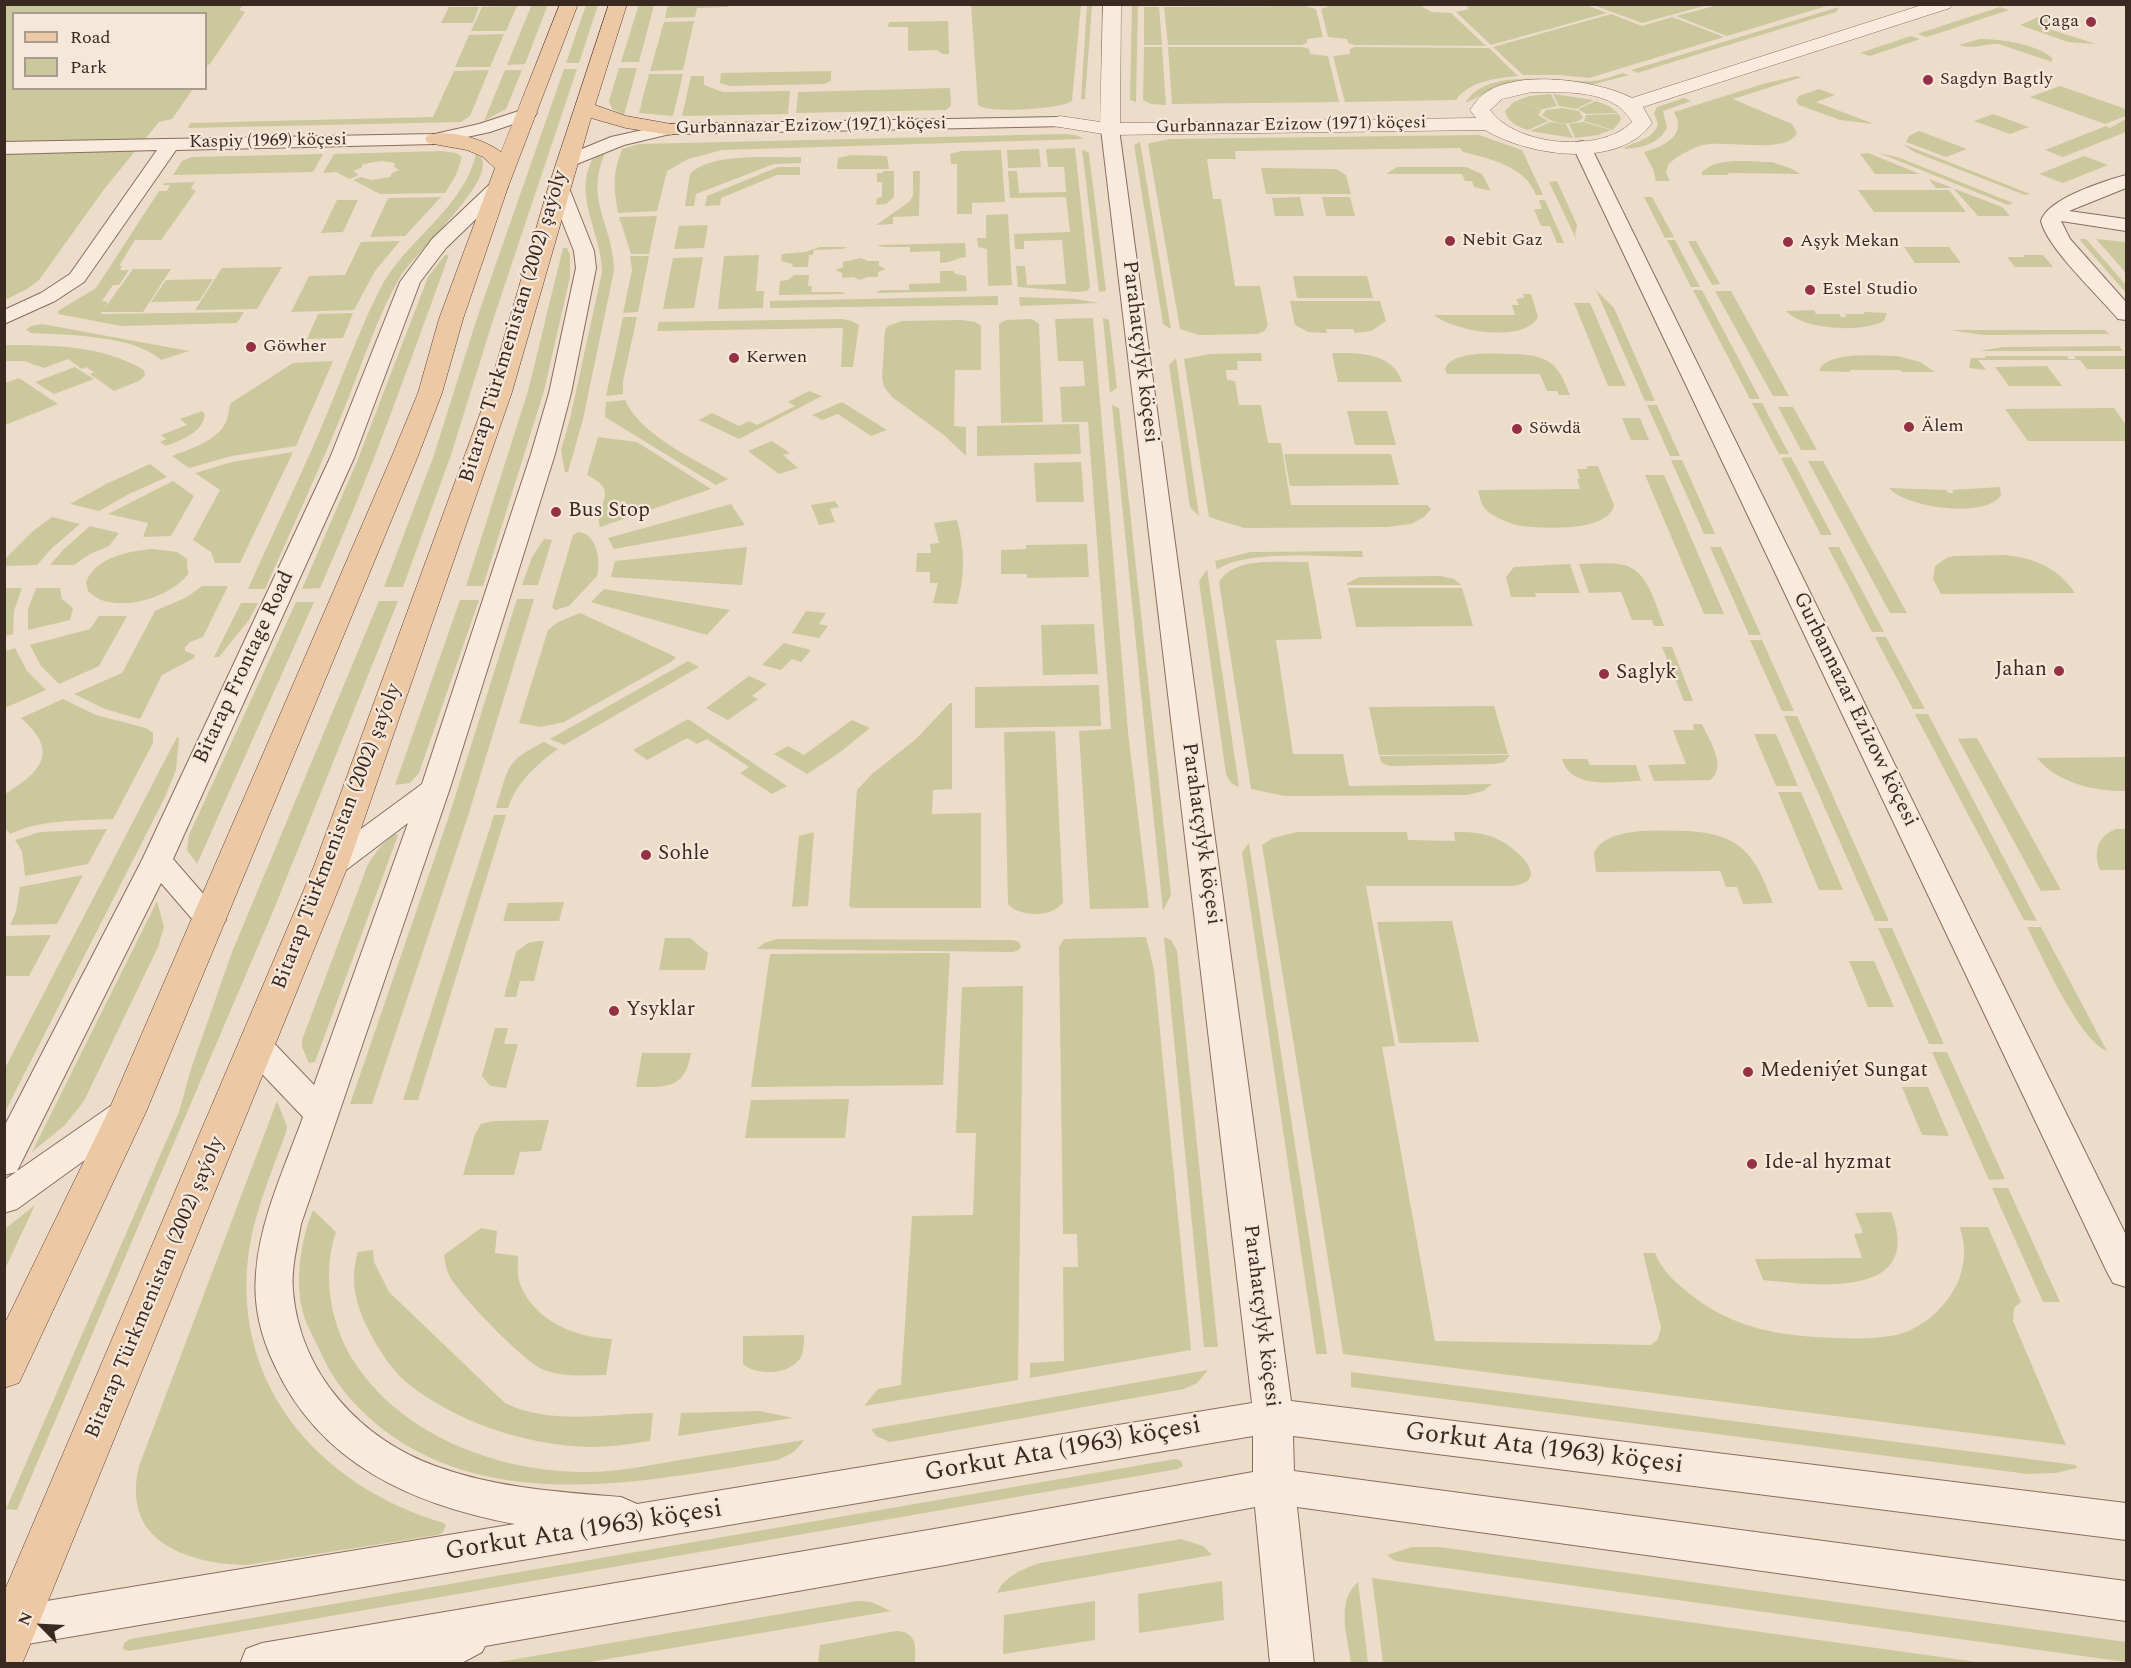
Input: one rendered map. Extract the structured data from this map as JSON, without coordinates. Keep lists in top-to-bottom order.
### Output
{
  "streets": {
    "main road": ["Bitarap Türkmenistan (2002) şaýoly"],
    "street": [
      "Gurbannazar Ezizow (1971) köçesi",
      "Kaspiy (1969) köçesi",
      "Parahatçylyk köçesi",
      "Bitarap Frontage Road",
      "Gurbannazar Ezizow köçesi",
      "Gorkut Ata (1963) köçesi"
    ]
  },
  "crossings": [
    ["Gurbannazar Ezizow (1971) köçesi", "Bitarap Türkmenistan (2002) şaýoly"],
    ["Gurbannazar Ezizow (1971) köçesi", "Parahatçylyk köçesi"],
    ["Bitarap Türkmenistan (2002) şaýoly", "Gorkut Ata (1963) köçesi"],
    ["Parahatçylyk köçesi", "Gorkut Ata (1963) köçesi"]
  ],
  "places": [
    "Çaga",
    "Sagdyn Bagtly",
    "Nebit Gaz",
    "Aşyk Mekan",
    "Estel Studio",
    "Göwher",
    "Kerwen",
    "Älem",
    "Söwdä",
    "Bus Stop",
    "Jahan",
    "Saglyk",
    "Sohle",
    "Ysyklar",
    "Medeniýet Sungat",
    "Ide-al hyzmat"
  ],
  "legend": ["Road", "Park"],
  "north": "top left"
}
